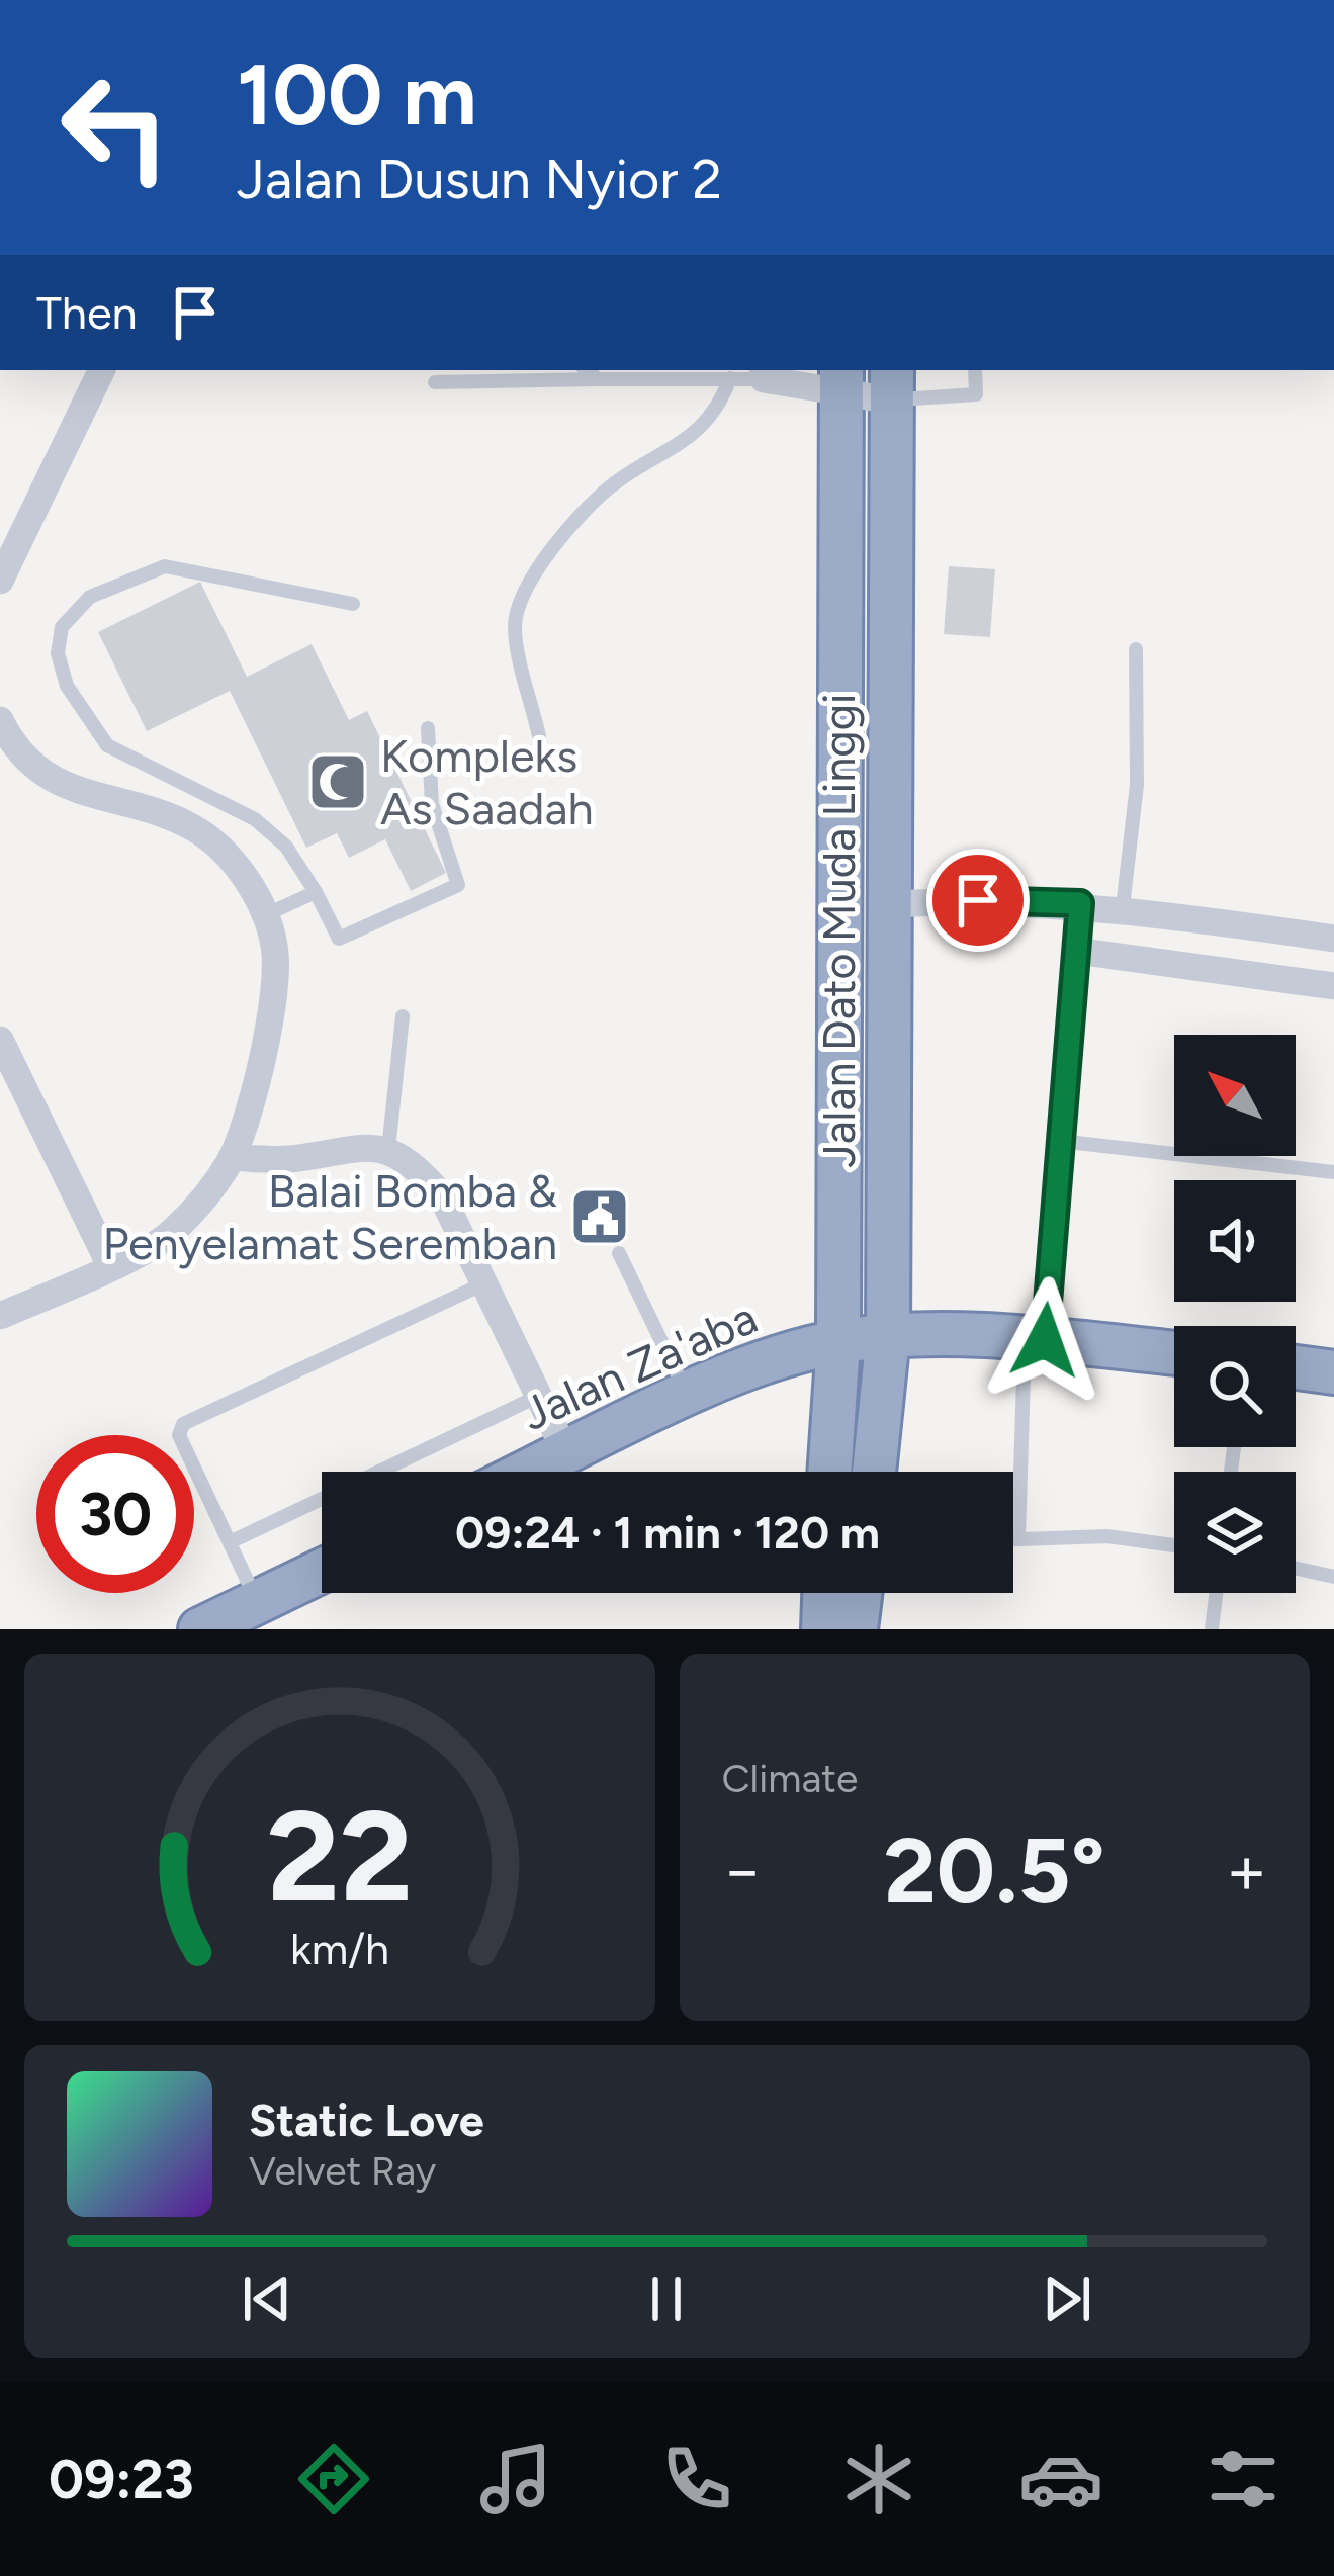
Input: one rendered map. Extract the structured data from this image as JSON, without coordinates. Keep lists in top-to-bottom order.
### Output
{
  "streets": {
    "highway": ["Jalan Dato Muda Linggi", "Jalan Za'aba"]
  },
  "crossings": [
    ["Jalan Dato Muda Linggi", "Jalan Za'aba"]
  ],
  "places": {
    "mosque": ["Kompleks As Saadah"],
    "public building": ["Balai Bomba & Penyelamat Seremban"]
  },
  "north": "top left",
  "page": {
    "turn": ["100 m", "Jalan Dusun Nyior 2"],
    "then": "Then",
    "limit": "30",
    "trip": "09:24 · 1 min · 120 m",
    "tile": "Climate",
    "heat": ["−", "20.5°", "+"],
    "song": ["Static Love", "Velvet Ray"],
    "tabs": "09:23",
    "gauge": ["22", "km/h"]
  }
}
